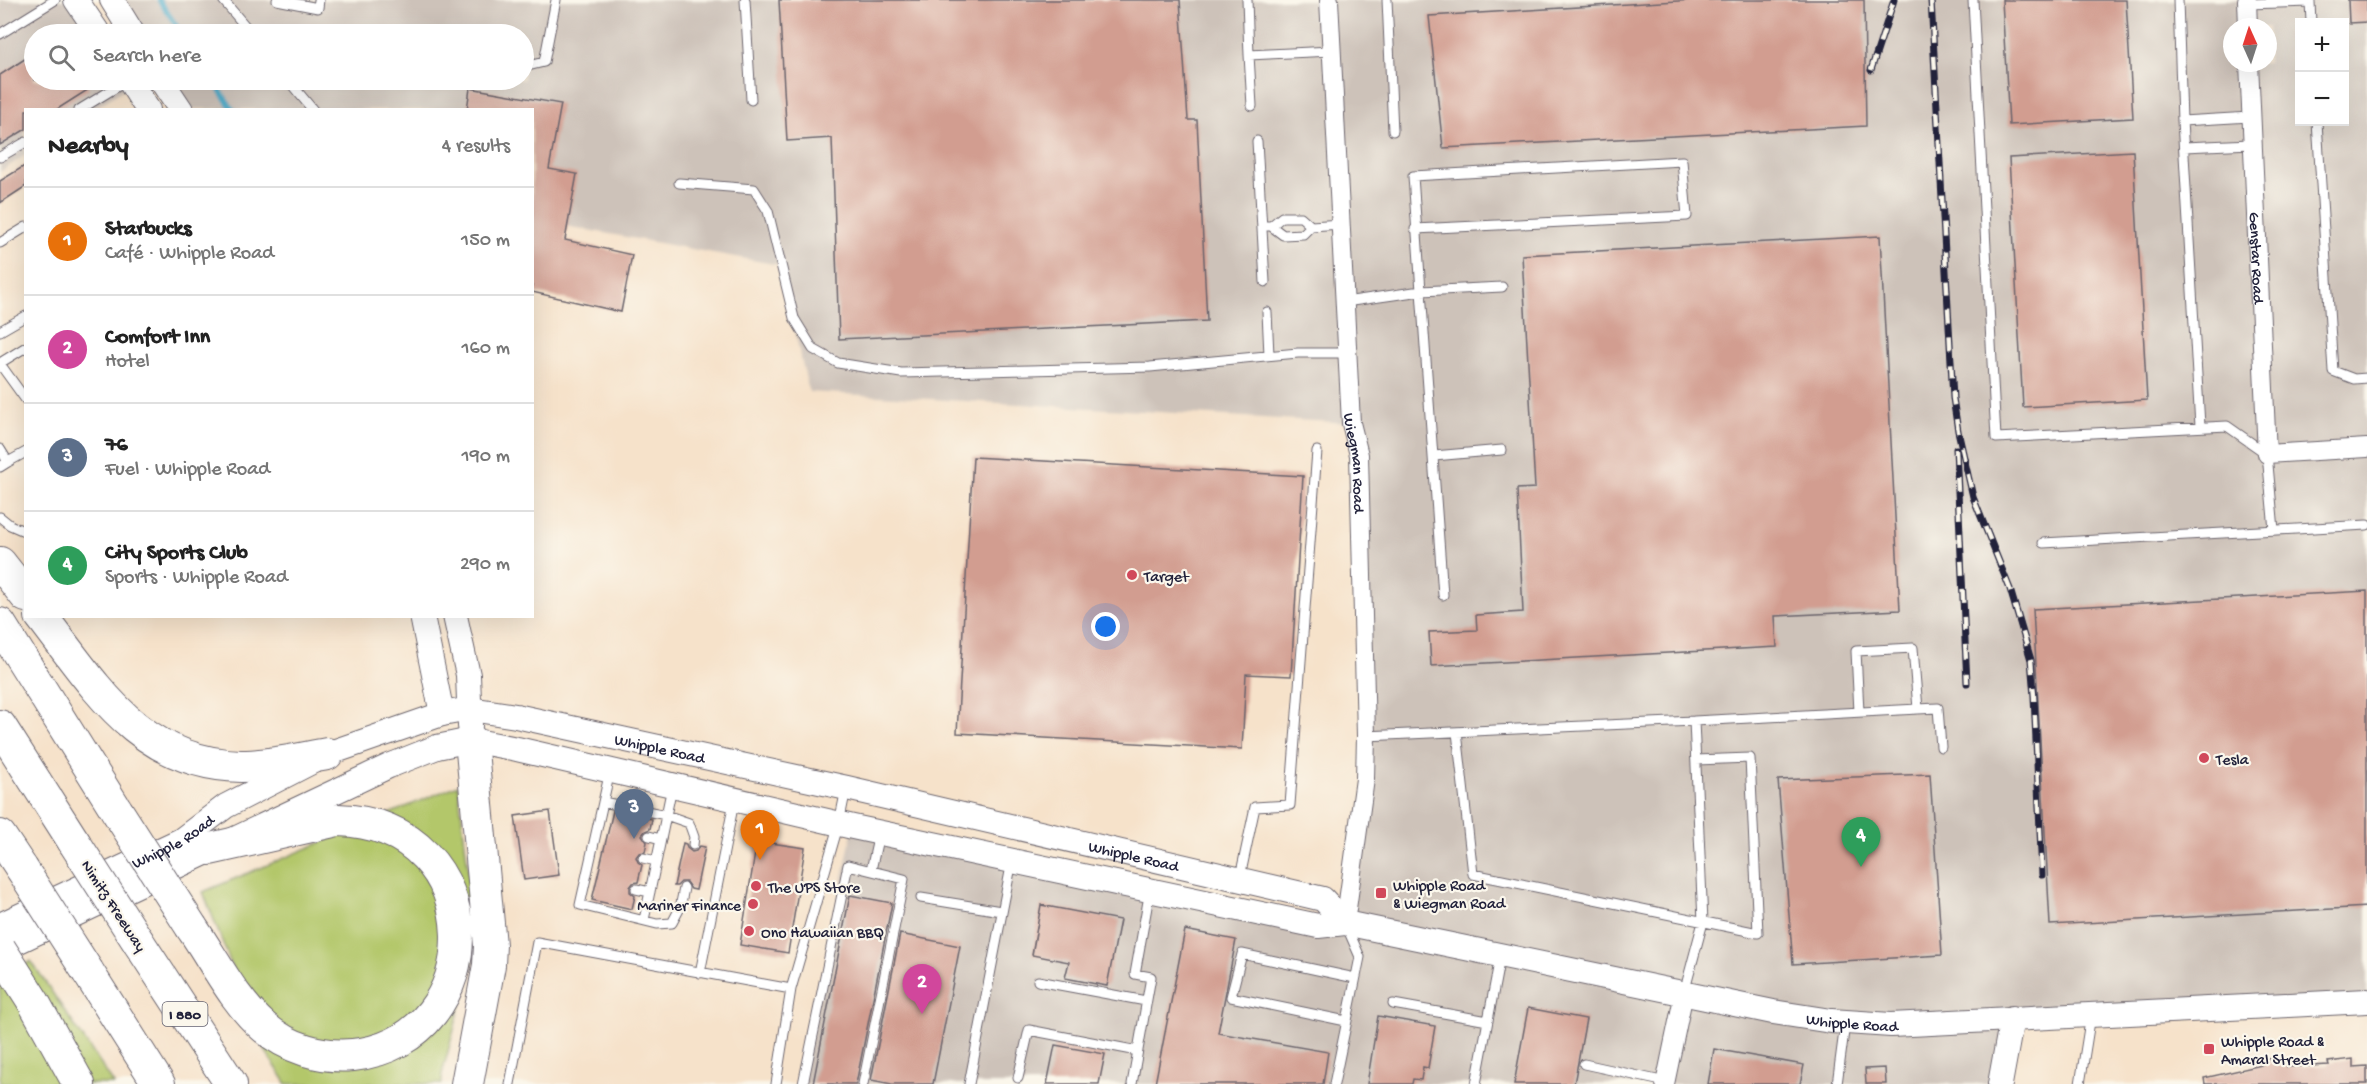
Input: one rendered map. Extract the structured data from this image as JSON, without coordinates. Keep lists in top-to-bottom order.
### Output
{
  "streets": {
    "highway": ["Nimitz Freeway", "I 880"],
    "main road": ["Whipple Road"],
    "street": ["Genstar Road", "Wiegman Road"]
  },
  "crossings": [
    ["Wiegman Road", "Whipple Road"]
  ],
  "places": {
    "other": [
      "Target",
      "Tesla",
      "The UPS Store",
      "Mariner Finance",
      "Ono Hawaiian BBQ"
    ],
    "transit": ["Whipple Road & Wiegman Road", "Whipple Road & Amaral Street"]
  },
  "north": "top",
  "page": {
    "map_buttons": ["+", "−"],
    "search": "Search here",
    "heading": ["Nearby", "4 results"],
    "list": [
      {
        "mark": "1",
        "name": "Starbucks",
        "note": "Café · Whipple Road",
        "value": "150 m"
      },
      {
        "mark": "2",
        "name": "Comfort Inn",
        "note": "Hotel",
        "value": "160 m"
      },
      {
        "mark": "3",
        "name": "76",
        "note": "Fuel · Whipple Road",
        "value": "190 m"
      },
      {
        "mark": "4",
        "name": "City Sports Club",
        "note": "Sports · Whipple Road",
        "value": "290 m"
      }
    ],
    "pins": [
      "3",
      "1",
      "4",
      "2"
    ]
  }
}
